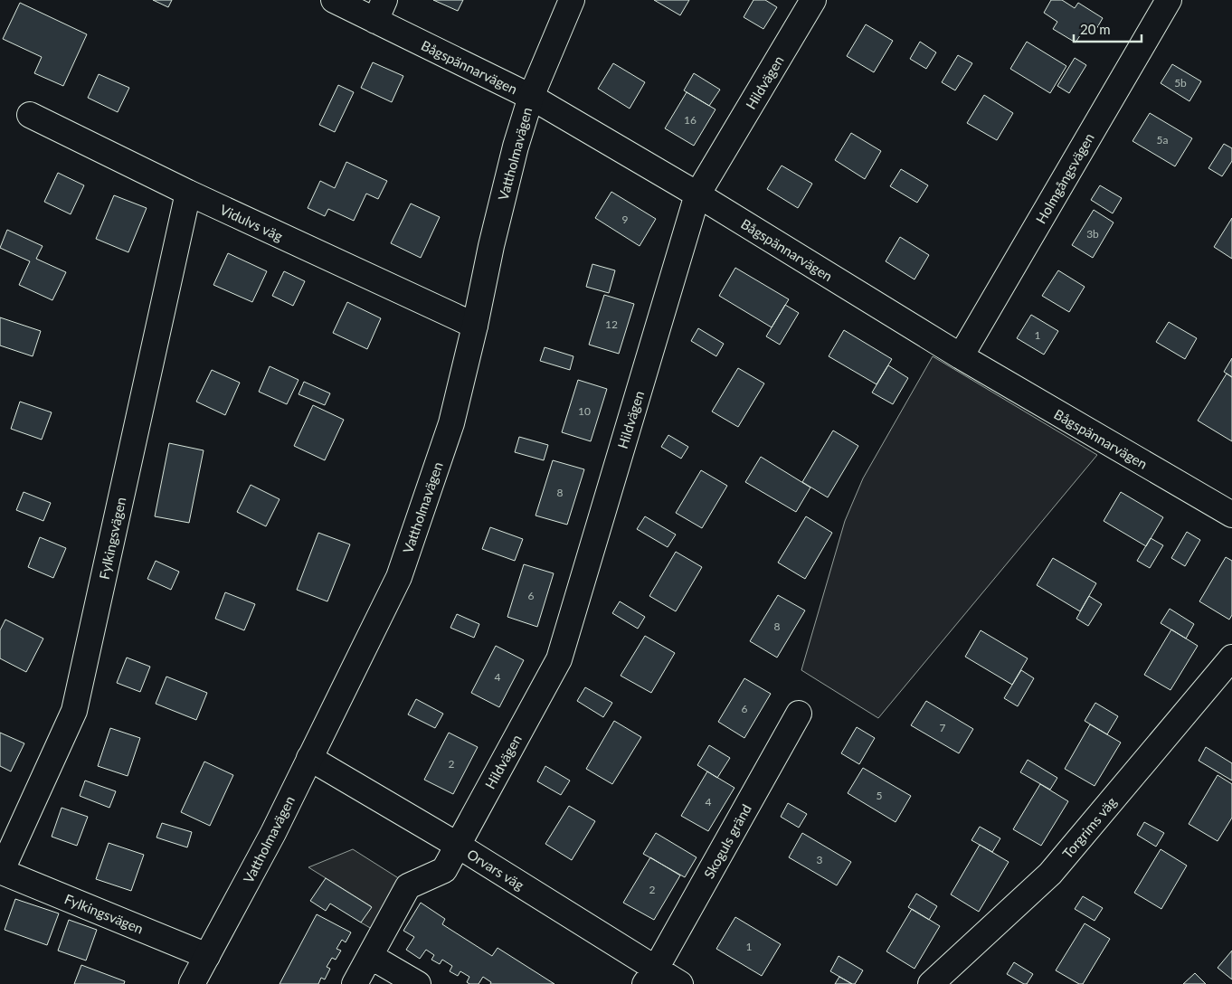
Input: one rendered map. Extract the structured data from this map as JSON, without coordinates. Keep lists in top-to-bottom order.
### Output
{
  "streets": {
    "street": [
      "Bågspännarvägen",
      "Hildvägen",
      "Vattholmavägen",
      "Holmgångsvägen",
      "Vidulvs väg",
      "Fylkingsvägen",
      "Torgrims väg",
      "Skoguls gränd",
      "Orvars väg"
    ]
  },
  "crossings": [
    ["Bågspännarvägen", "Hildvägen"],
    ["Bågspännarvägen", "Vattholmavägen"],
    ["Bågspännarvägen", "Holmgångsvägen"],
    ["Hildvägen", "Orvars väg"],
    ["Vattholmavägen", "Vidulvs väg"],
    ["Vattholmavägen", "Fylkingsvägen"],
    ["Vattholmavägen", "Orvars väg"],
    ["Vidulvs väg", "Fylkingsvägen"],
    ["Skoguls gränd", "Orvars väg"]
  ],
  "house_numbers": [
    "5b",
    "16",
    "5a",
    "9",
    "3b",
    "12",
    "1",
    "10",
    "8",
    "6",
    "8",
    "4",
    "6",
    "7",
    "2",
    "5",
    "4",
    "3",
    "2",
    "1"
  ],
  "scale_bar": "20 m"
}
